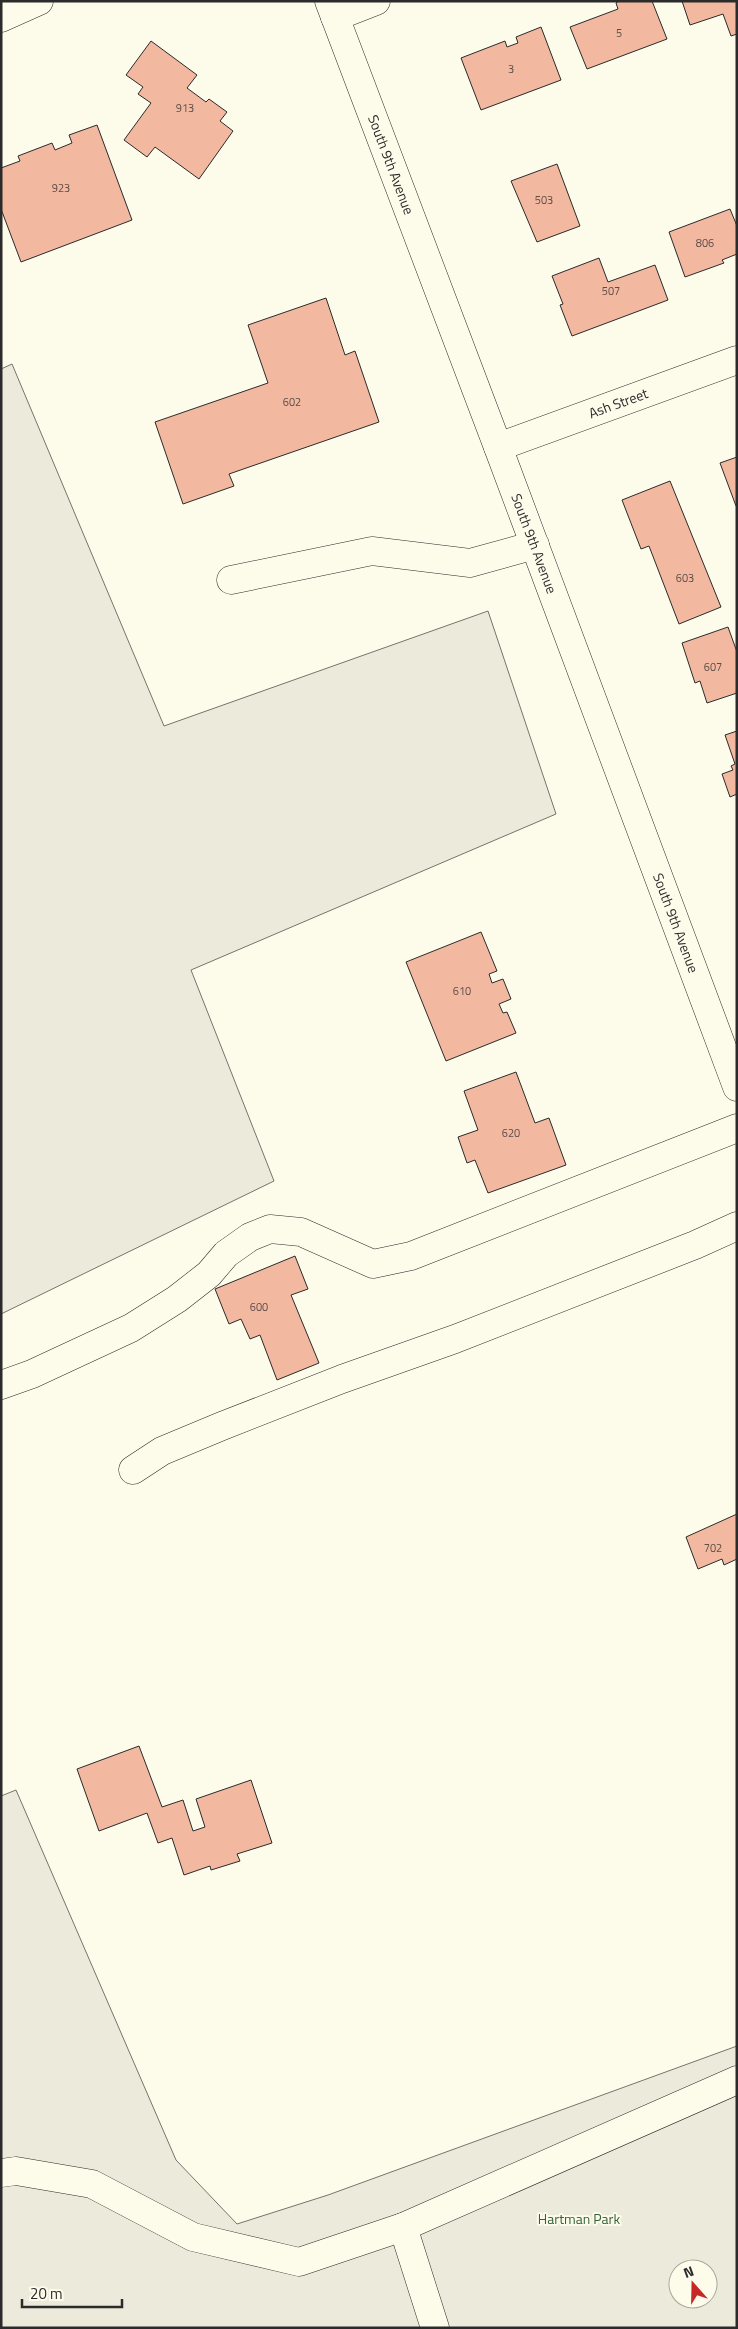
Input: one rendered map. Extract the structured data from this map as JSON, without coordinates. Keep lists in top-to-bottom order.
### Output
{
  "streets": {
    "street": ["South 9th Avenue", "Ash Street"]
  },
  "crossings": [
    ["South 9th Avenue", "Ash Street"]
  ],
  "parks": ["Hartman Park"],
  "house_numbers": [
    "5",
    "3",
    "913",
    "923",
    "503",
    "806",
    "507",
    "602",
    "603",
    "607",
    "610",
    "620",
    "600",
    "702"
  ],
  "scale_bar": "20 m",
  "north": "top"
}
